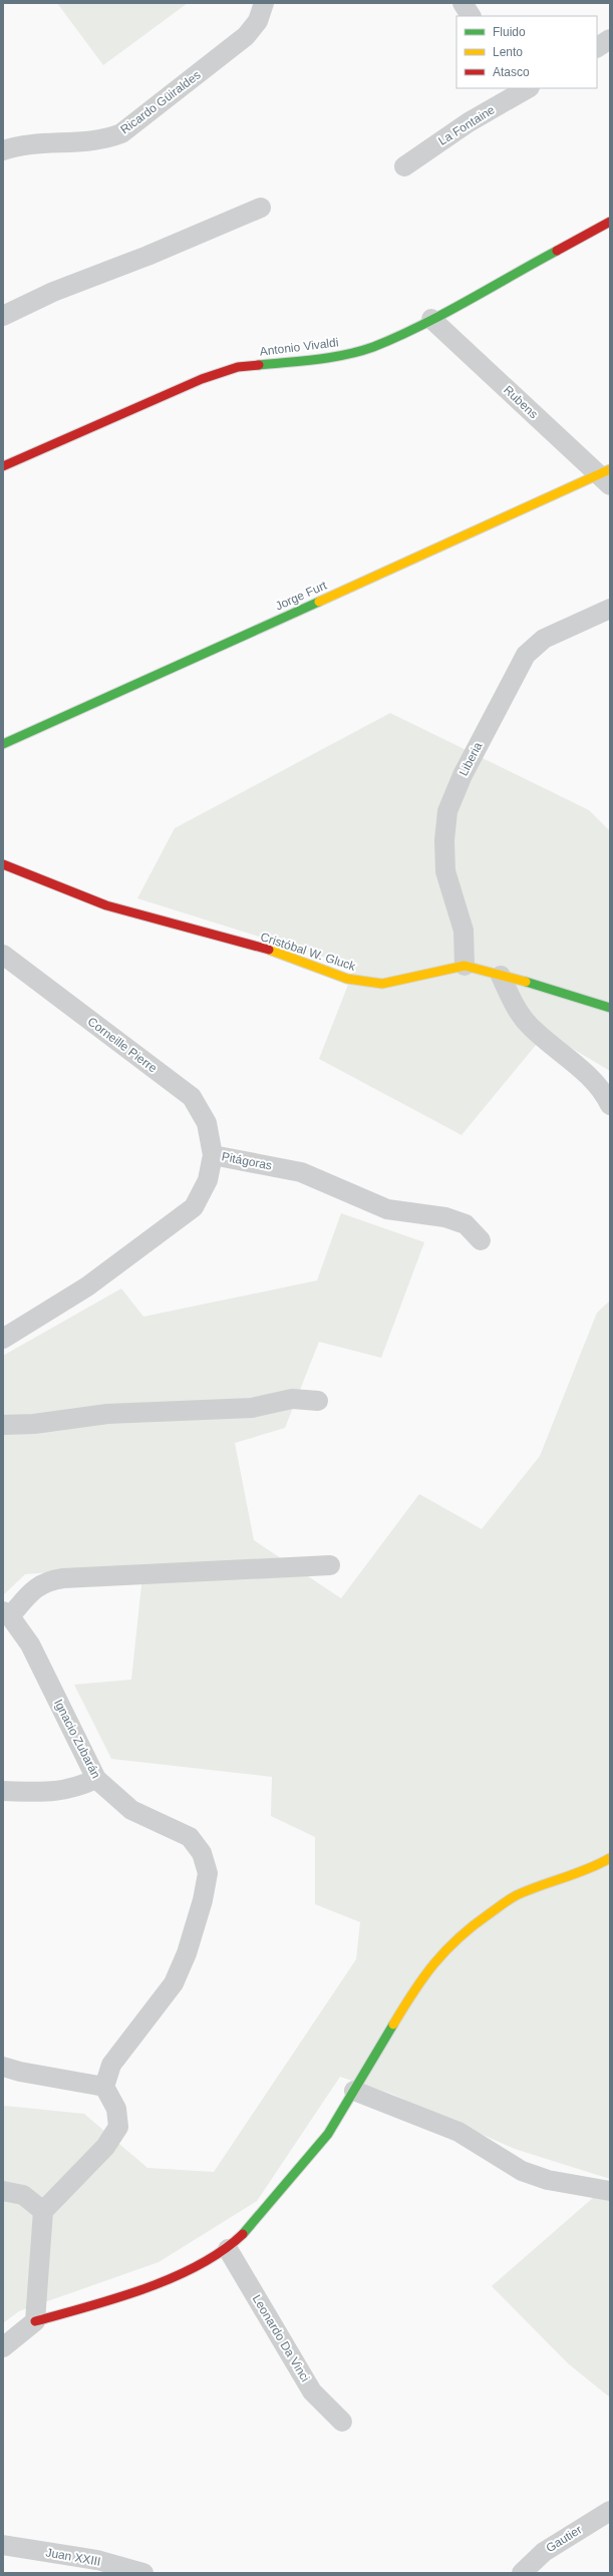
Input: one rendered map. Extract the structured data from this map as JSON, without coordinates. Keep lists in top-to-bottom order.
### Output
{
  "streets": {
    "street": [
      "Ricardo Güiraldes",
      "La Fontaine",
      "Antonio Vivaldi",
      "Rubens",
      "Jorge Furt",
      "Liberia",
      "Cristóbal W. Gluck",
      "Corneille Pierre",
      "Pitágoras",
      "Ignacio Zubarán",
      "Leonardo Da Vinci",
      "Gautier",
      "Juan XXIII"
    ]
  },
  "crossings": [
    ["Antonio Vivaldi", "Rubens"],
    ["Rubens", "Jorge Furt"],
    ["Liberia", "Cristóbal W. Gluck"],
    ["Corneille Pierre", "Pitágoras"]
  ],
  "legend": ["Fluido", "Lento", "Atasco"]
}
